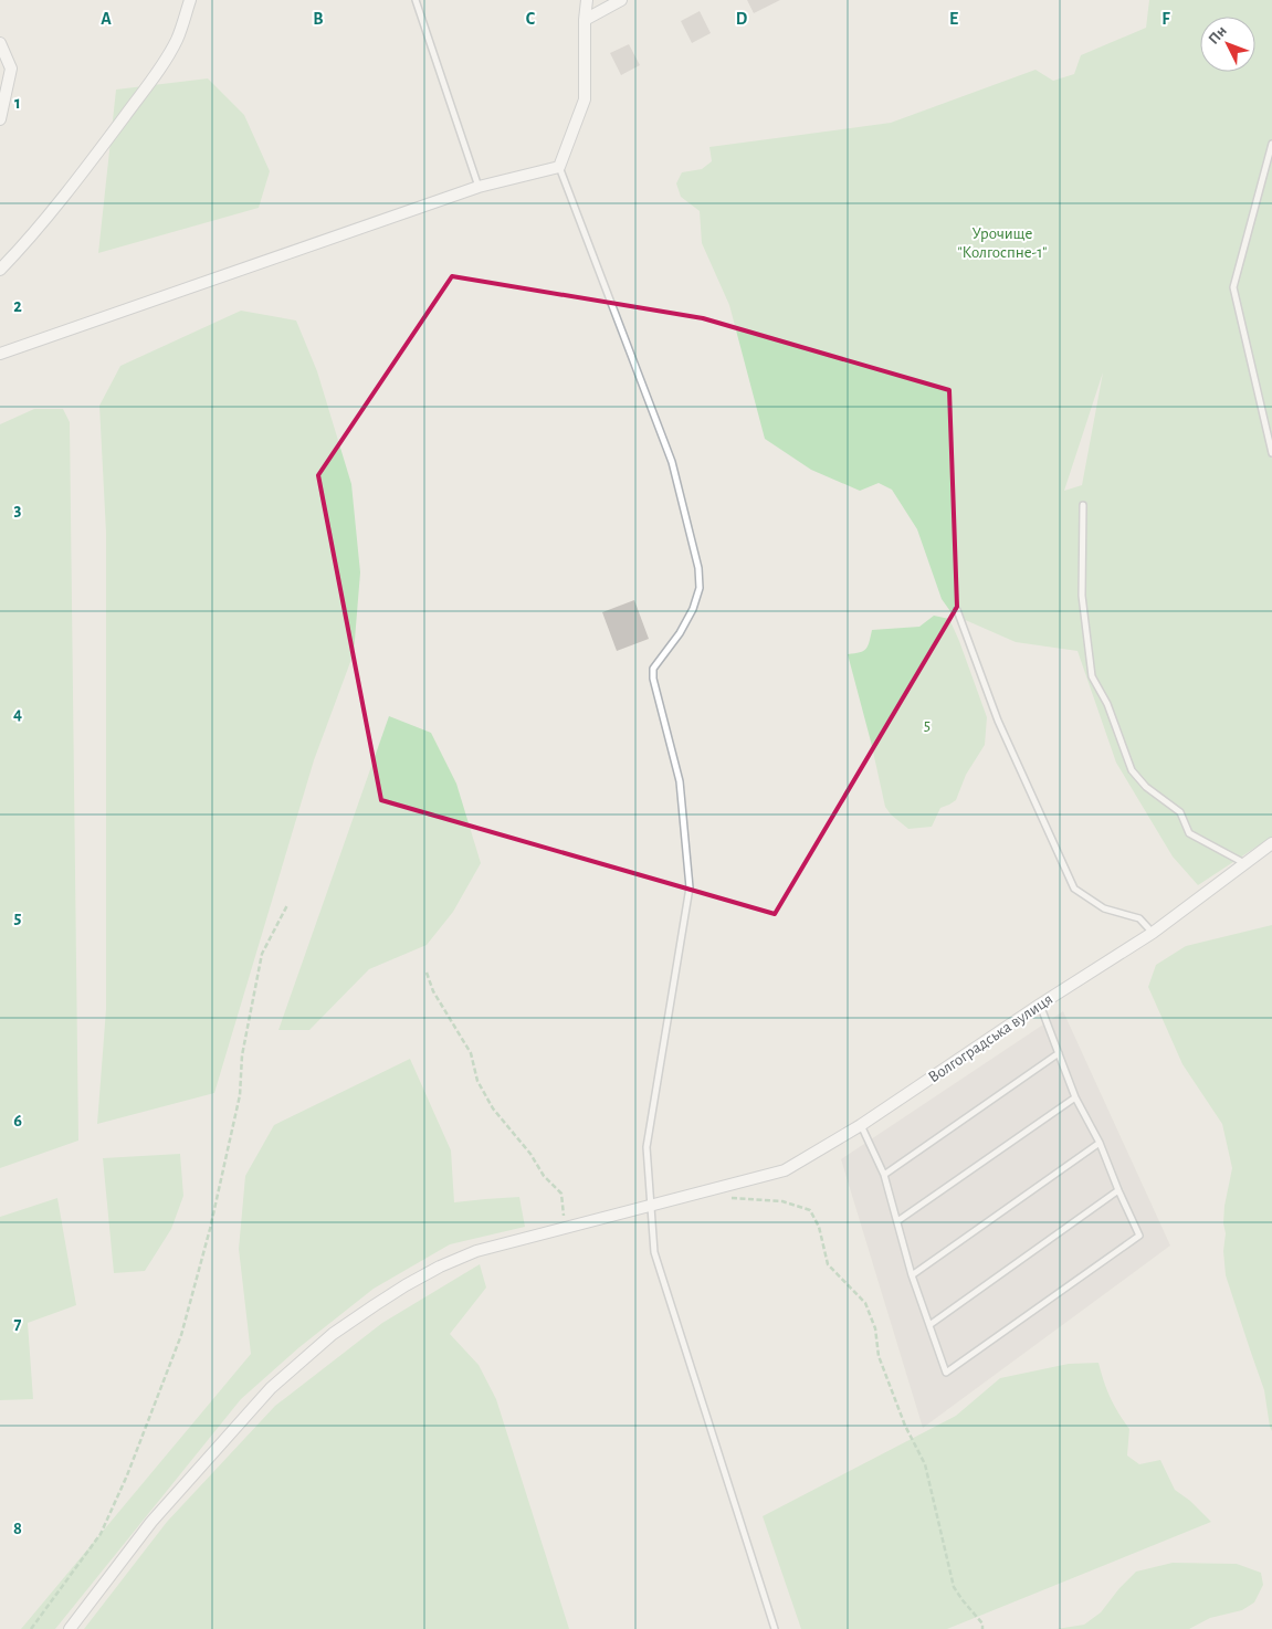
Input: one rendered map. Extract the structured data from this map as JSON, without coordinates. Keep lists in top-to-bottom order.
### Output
{
  "streets": {
    "street": ["Волгоградська вулиця"]
  },
  "parks": ["Урочище \"Колгоспне-1\"", "5"],
  "north": "top left",
  "grid": {
    "columns": [
      "A",
      "B",
      "C",
      "D",
      "E",
      "F"
    ],
    "rows": [
      "1",
      "2",
      "3",
      "4",
      "5",
      "6",
      "7",
      "8"
    ]
  }
}
